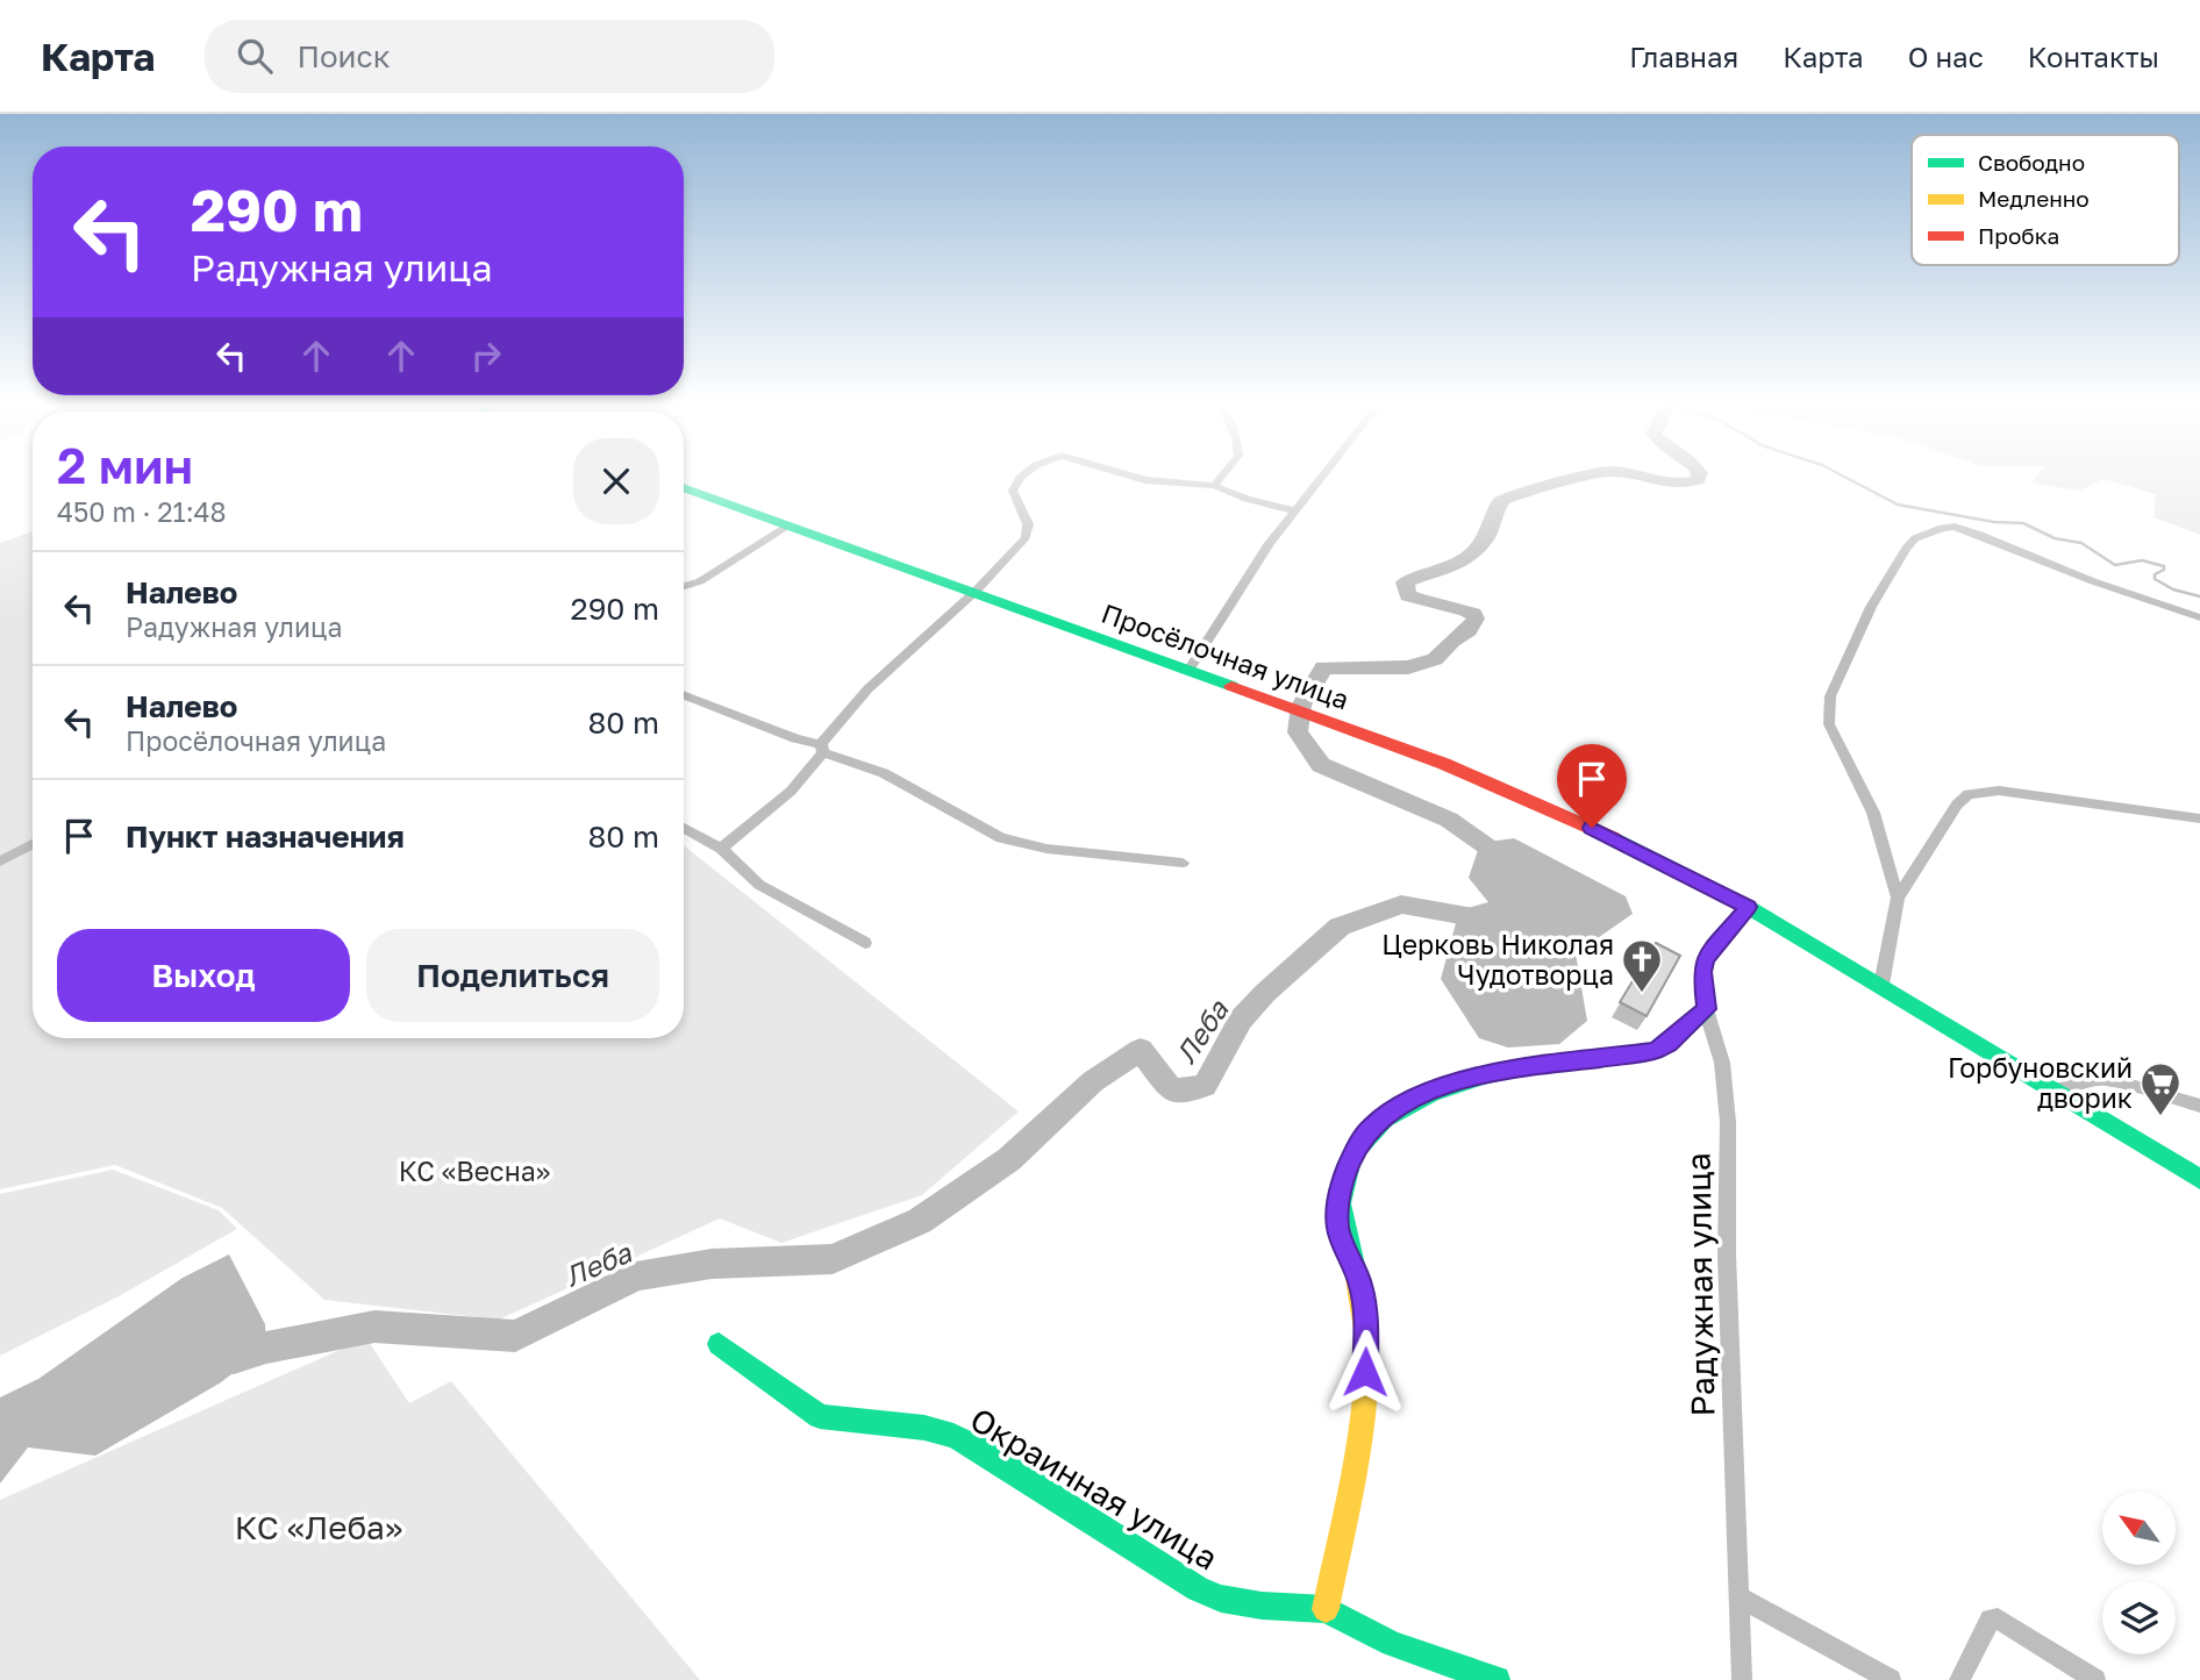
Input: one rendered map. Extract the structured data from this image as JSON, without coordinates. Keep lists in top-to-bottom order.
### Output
{
  "streets": {
    "main road": ["Просёлочная улица", "Окраинная улица"],
    "street": ["Радужная улица"]
  },
  "crossings": [
    ["Просёлочная улица", "Радужная улица"]
  ],
  "water": ["Леба"],
  "parks": ["КС «Весна»", "КС «Леба»"],
  "places": {
    "church": ["Церковь Николая Чудотворца"],
    "supermarket": ["Горбуновский дворик"]
  },
  "legend": ["Свободно", "Медленно", "Пробка"],
  "north": "top left",
  "page": {
    "header": "Карта",
    "search": "Поиск",
    "nav": [
      "Главная",
      "Карта",
      "О нас",
      "Контакты"
    ],
    "turn": ["290 m", "Радужная улица"],
    "heading": ["2 мин", "450 m · 21:48"],
    "list": [
      {
        "name": "Налево",
        "note": "Радужная улица",
        "value": "290 m"
      },
      {
        "name": "Налево",
        "note": "Просёлочная улица",
        "value": "80 m"
      },
      {
        "name": "Пункт назначения",
        "value": "80 m"
      }
    ],
    "buttons": ["Выход", "Поделиться"]
  }
}
